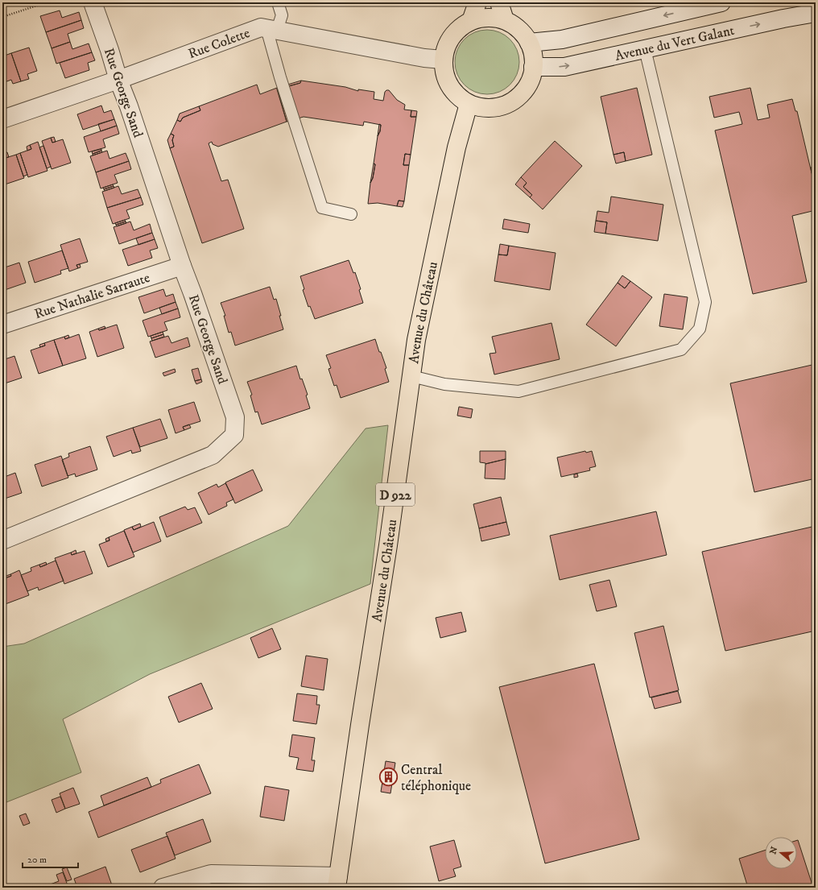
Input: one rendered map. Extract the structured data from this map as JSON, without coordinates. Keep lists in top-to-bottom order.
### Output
{
  "streets": {
    "main road": ["Avenue du Château", "D 922"],
    "street": [
      "Rue Colette",
      "Avenue du Vert Galant",
      "Rue George Sand",
      "Rue Nathalie Sarraute"
    ]
  },
  "crossings": [
    ["Rue Colette", "Avenue du Vert Galant"],
    ["Rue Colette", "Rue George Sand"],
    ["Rue Colette", "Avenue du Château"],
    ["Avenue du Vert Galant", "Avenue du Château"],
    ["Rue George Sand", "Rue Nathalie Sarraute"]
  ],
  "places": {
    "building": ["Central téléphonique"]
  },
  "scale_bar": "20 m",
  "north": "left"
}
